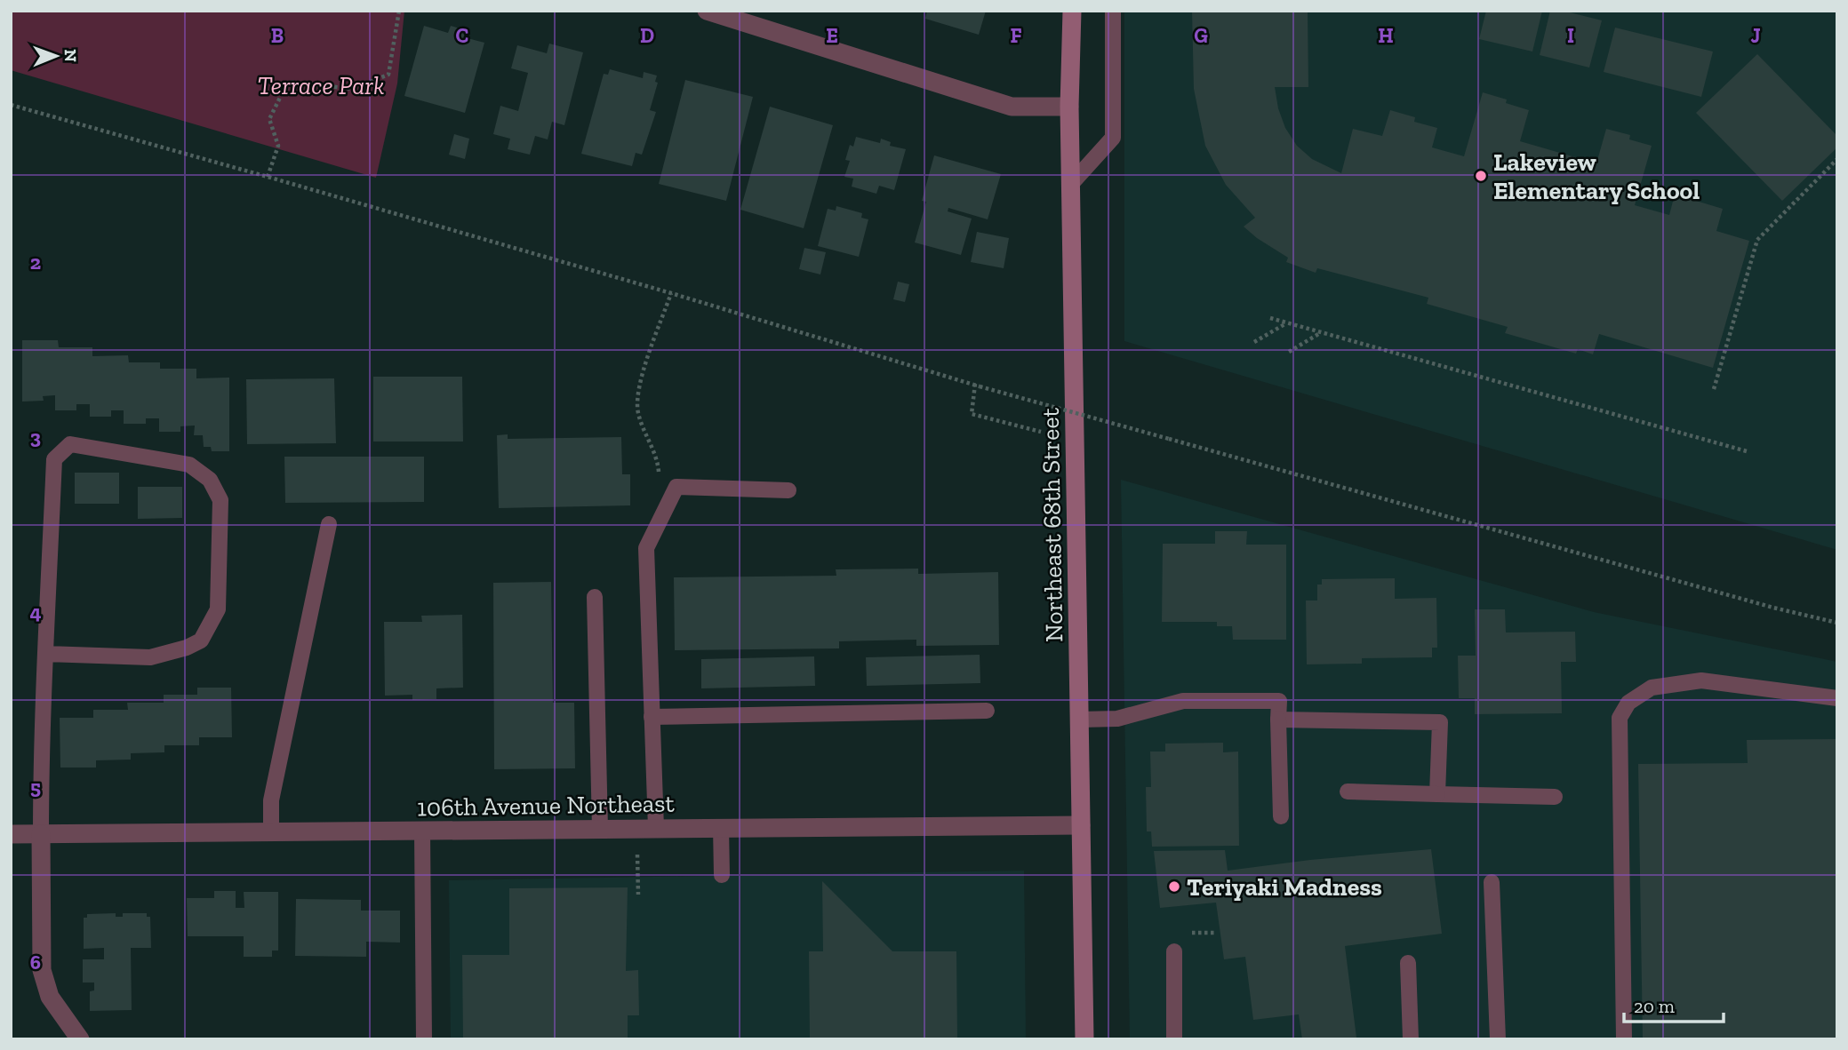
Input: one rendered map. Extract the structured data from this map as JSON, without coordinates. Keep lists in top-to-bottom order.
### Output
{
  "streets": {
    "main road": ["Northeast 68th Street"],
    "street": ["106th Avenue Northeast"]
  },
  "crossings": [
    ["Northeast 68th Street", "106th Avenue Northeast"]
  ],
  "parks": ["Terrace Park"],
  "places": ["Lakeview Elementary School", "Teriyaki Madness"],
  "scale_bar": "20 m",
  "north": "right",
  "grid": {
    "columns": [
      "B",
      "C",
      "D",
      "E",
      "F",
      "G",
      "H",
      "I",
      "J"
    ],
    "rows": [
      "2",
      "3",
      "4",
      "5",
      "6"
    ]
  }
}
